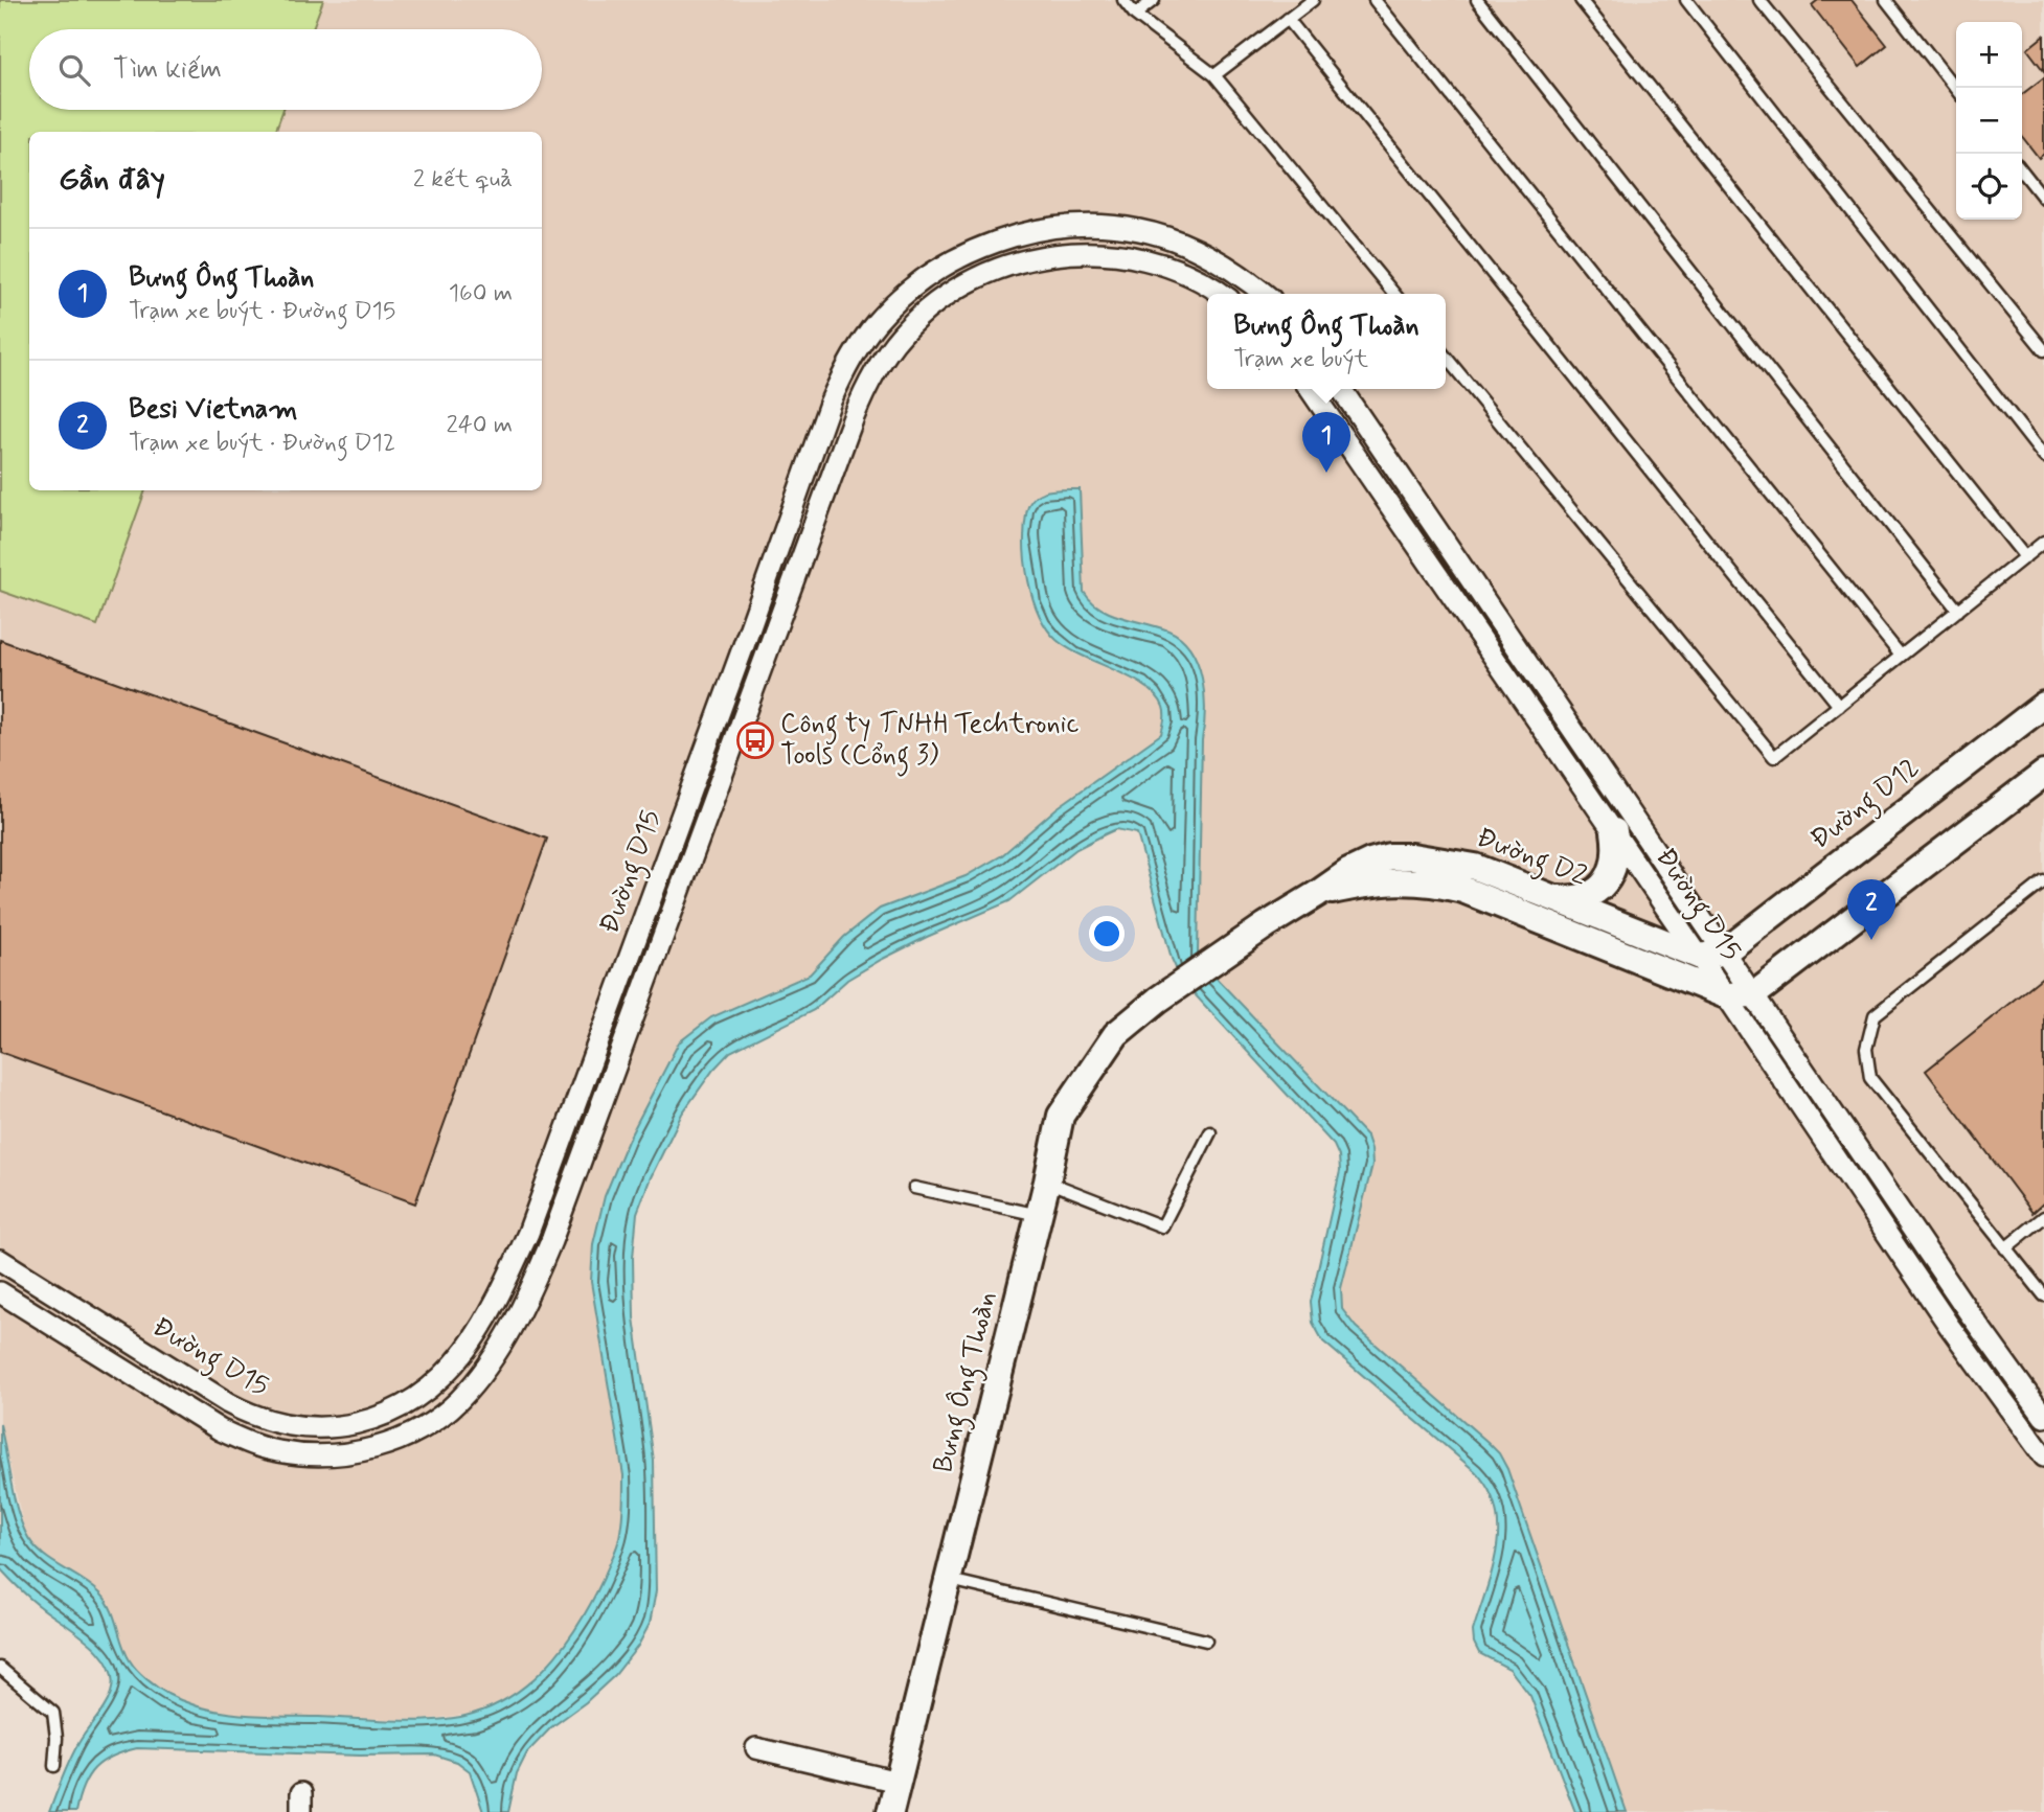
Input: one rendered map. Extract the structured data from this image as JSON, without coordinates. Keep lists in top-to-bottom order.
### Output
{
  "streets": {
    "street": [
      "Đường D12",
      "Đường D2",
      "Đường D15",
      "Bưng Ông Thoàn"
    ]
  },
  "crossings": [
    ["Đường D12", "Đường D2"],
    ["Đường D12", "Đường D15"],
    ["Đường D2", "Đường D15"],
    ["Đường D2", "Bưng Ông Thoàn"]
  ],
  "places": {
    "bus stop": ["Công ty TNHH Techtronic Tools (Cổng 3)"]
  },
  "page": {
    "map_buttons": ["+", "−"],
    "search": "Tìm kiếm",
    "heading": ["Gần đây", "2 kết quả"],
    "list": [
      {
        "mark": "1",
        "name": "Bưng Ông Thoàn",
        "note": "Trạm xe buýt · Đường D15",
        "value": "160 m"
      },
      {
        "mark": "2",
        "name": "Besi Vietnam",
        "note": "Trạm xe buýt · Đường D12",
        "value": "240 m"
      }
    ],
    "popup": ["Bưng Ông Thoàn", "Trạm xe buýt"],
    "pins": ["1", "2"]
  }
}
